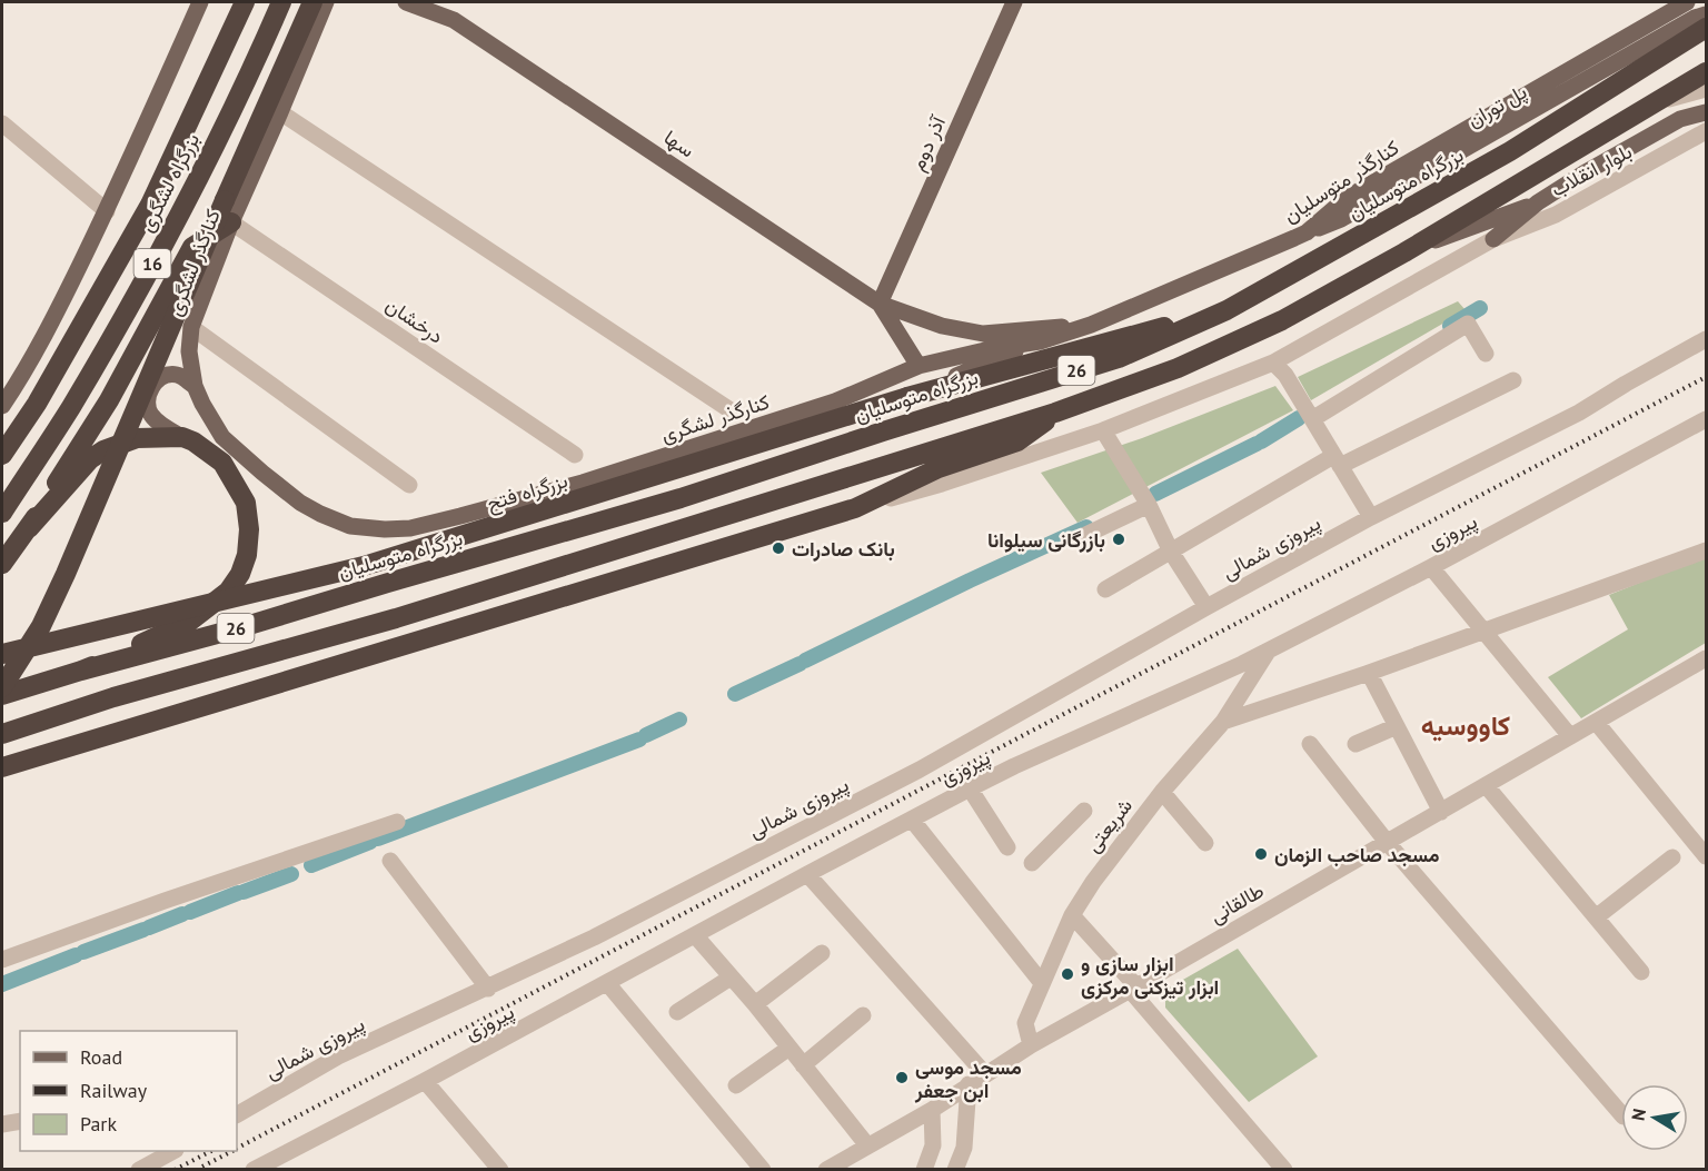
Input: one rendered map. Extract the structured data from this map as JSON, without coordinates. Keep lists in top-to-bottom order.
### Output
{
  "streets": {
    "highway": [
      "بزرگراه لشگری",
      "بزرگراه متوسلیان",
      "16",
      "26",
      "بزرگراه فتح"
    ],
    "main road": [
      "پل توران",
      "سها",
      "آذر دوم",
      "کنارگذر متوسلیان",
      "کنارگذر لشگری"
    ],
    "street": [
      "بلوار انقلاب",
      "درخشان",
      "پیروزی",
      "پیروزی شمالی",
      "شریعتی",
      "طالقانی"
    ]
  },
  "crossings": [
    ["پل توران", "کنارگذر متوسلیان"],
    ["سها", "آذر دوم"],
    ["سها", "کنارگذر متوسلیان"],
    ["سها", "کنارگذر لشگری"],
    ["کنارگذر متوسلیان", "کنارگذر لشگری"],
    ["بزرگراه متوسلیان", "26"],
    ["بزرگراه متوسلیان", "بزرگراه فتح"],
    ["کنارگذر لشگری", "درخشان"],
    ["پیروزی", "شریعتی"],
    ["شریعتی", "طالقانی"]
  ],
  "districts": ["کاووسیه"],
  "places": [
    "بازرگانی سیلوانا",
    "بانک صادرات",
    "مسجد صاحب الزمان",
    "ابزار سازی و ابزار تیزکنی مرکزی",
    "مسجد موسی ابن جعفر"
  ],
  "legend": ["Road", "Railway", "Park"],
  "north": "left"
}
